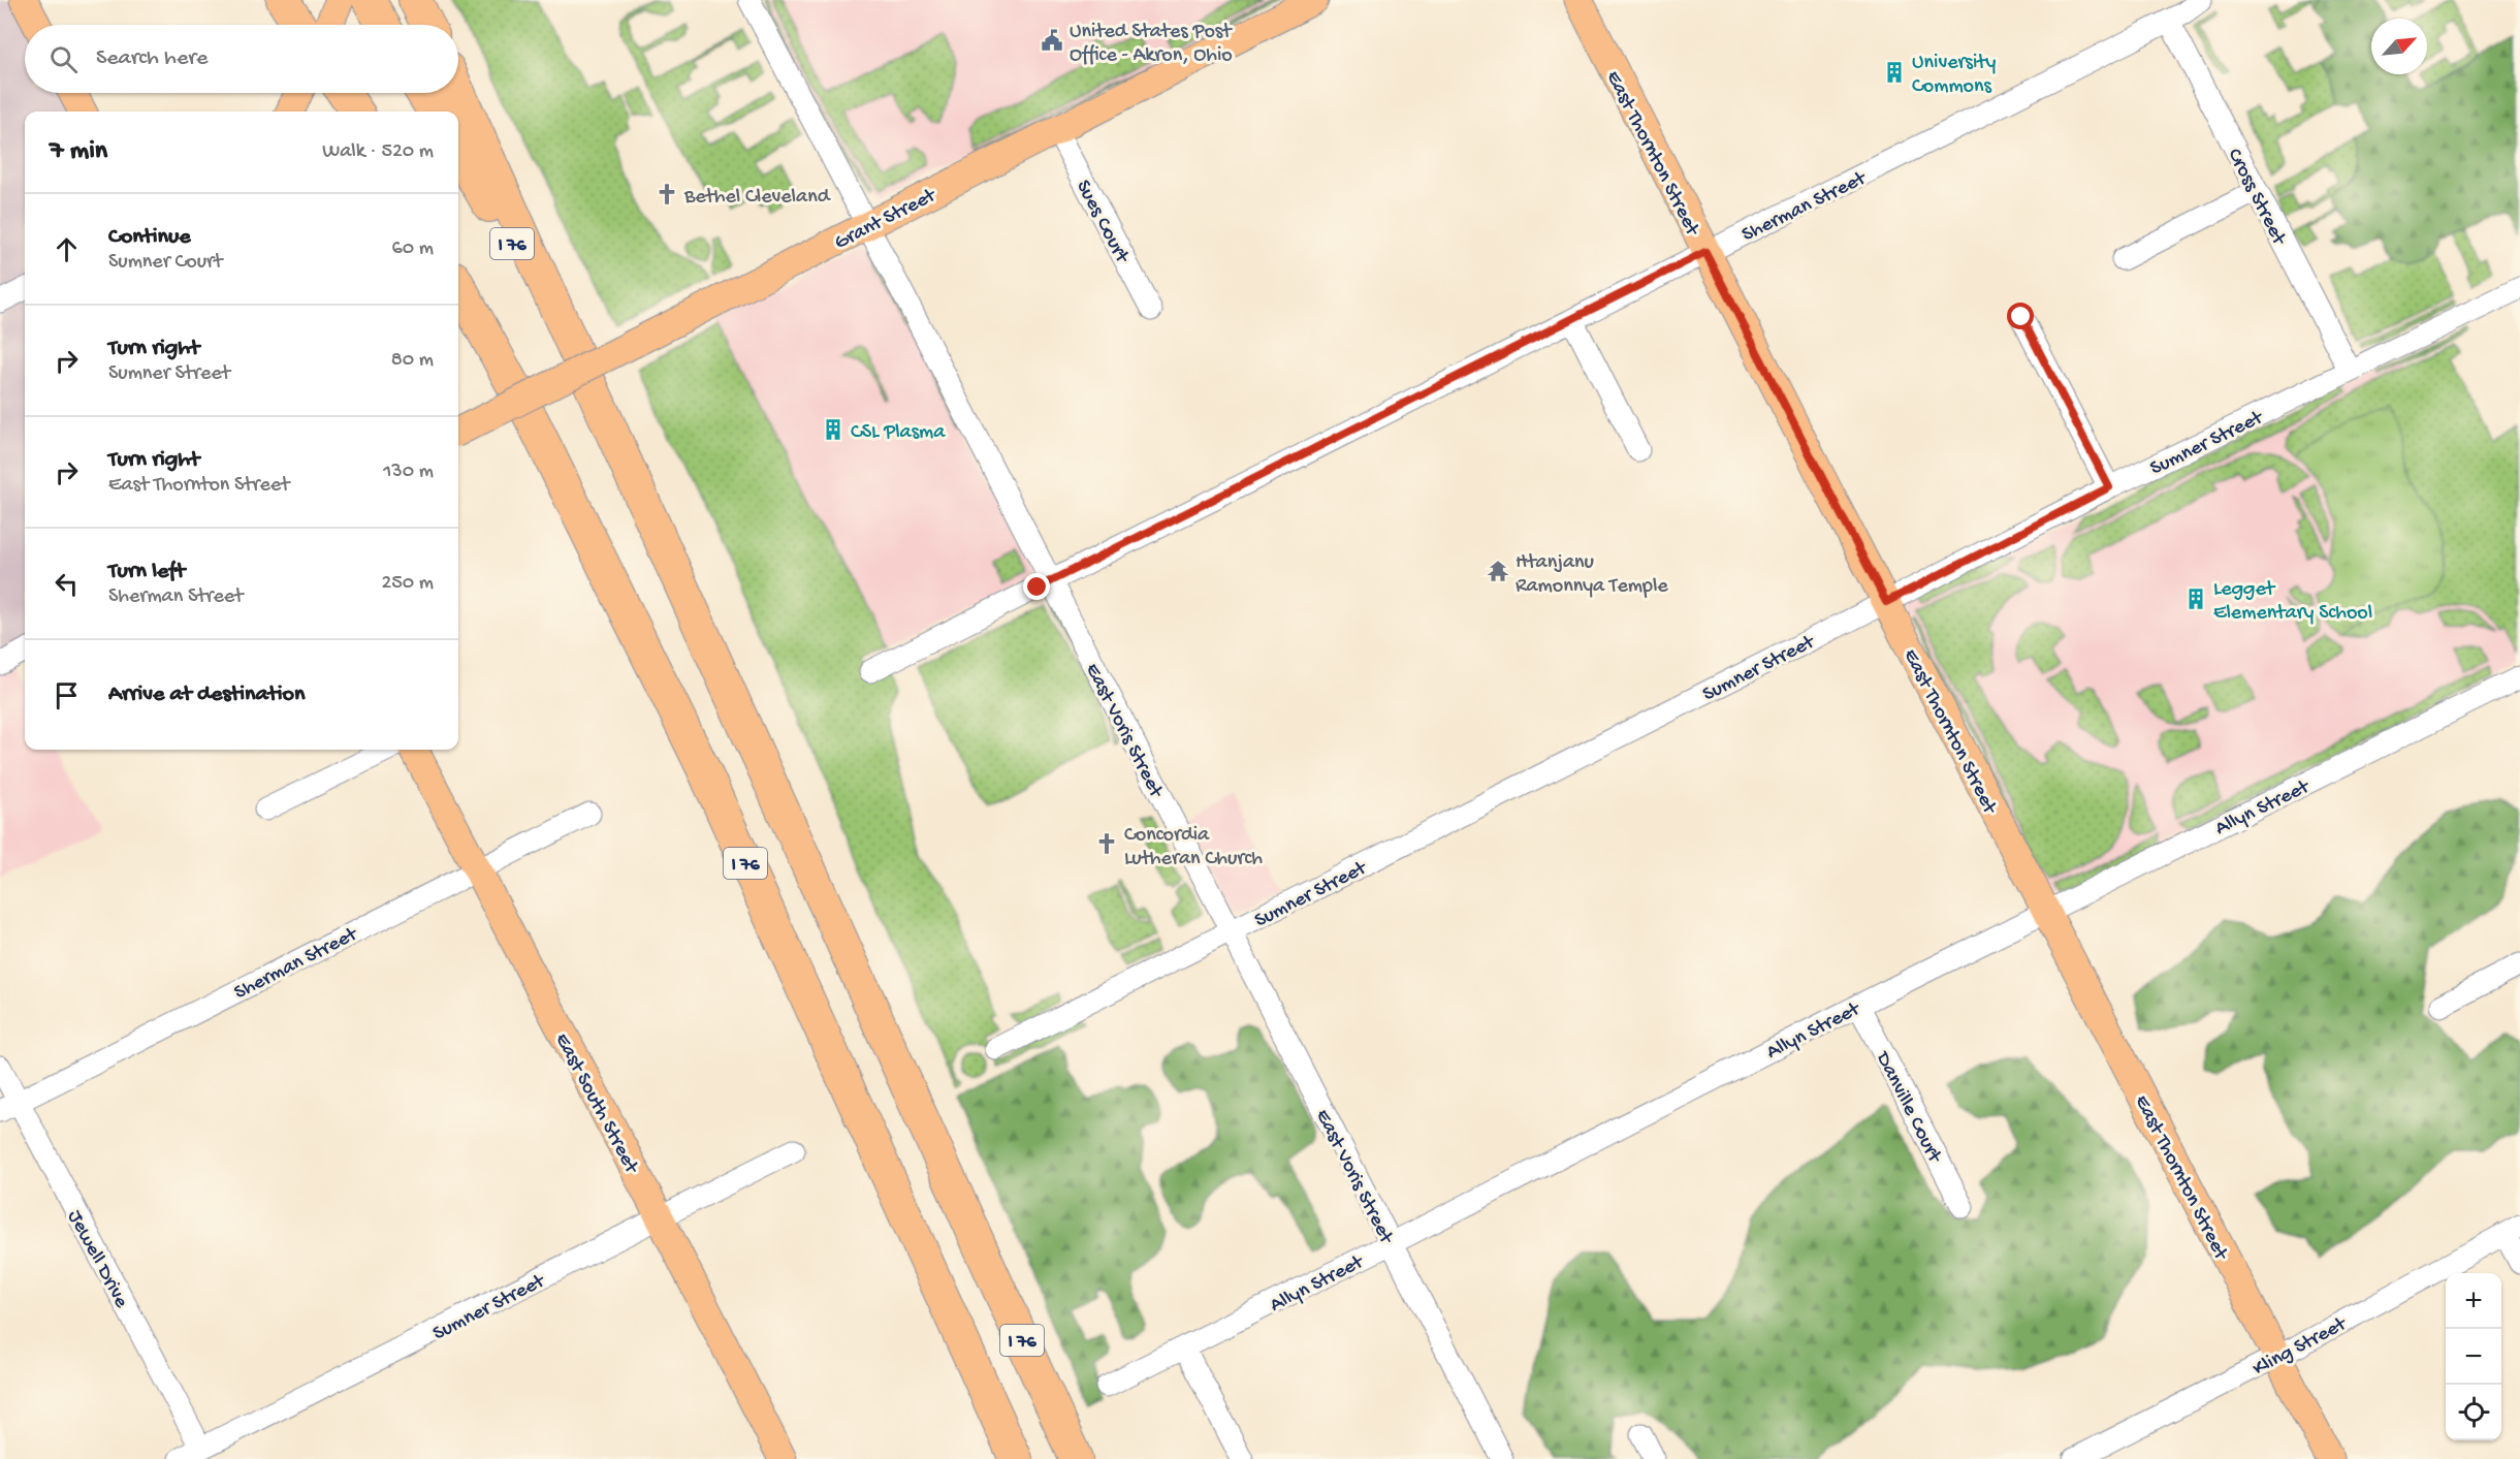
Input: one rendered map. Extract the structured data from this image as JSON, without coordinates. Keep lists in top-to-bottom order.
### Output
{
  "streets": {
    "highway": ["I 76"],
    "main road": ["East Thornton Street", "Grant Street", "East South Street"],
    "street": [
      "Cross Street",
      "Sherman Street",
      "Sues Court",
      "Sumner Street",
      "East Voris Street",
      "Allyn Street",
      "Danville Court",
      "Jewell Drive",
      "Kling Street"
    ]
  },
  "crossings": [
    ["East Thornton Street", "Sherman Street"],
    ["East Thornton Street", "Sumner Street"],
    ["East Thornton Street", "Allyn Street"],
    ["East Thornton Street", "Kling Street"],
    ["Cross Street", "Sherman Street"],
    ["Cross Street", "Sumner Street"],
    ["Sherman Street", "East Voris Street"],
    ["Sherman Street", "East South Street"],
    ["Sherman Street", "Jewell Drive"],
    ["Grant Street", "Sues Court"],
    ["Grant Street", "East Voris Street"],
    ["Sumner Street", "East Voris Street"],
    ["Sumner Street", "East South Street"],
    ["Sumner Street", "Jewell Drive"],
    ["East Voris Street", "Allyn Street"],
    ["Allyn Street", "Danville Court"]
  ],
  "places": {
    "public building": ["United States Post Office - Akron, Ohio"],
    "building": ["University Commons", "CSL Plasma", "Legget Elementary School"],
    "church": ["Bethel Cleveland", "Concordia Lutheran Church"],
    "temple": ["Htanjanu Ramonnya Temple"]
  },
  "north": "top right",
  "page": {
    "search": "Search here",
    "heading": ["7 min", "Walk · 520 m"],
    "list": [
      ["Continue", "Sumner Court", "60 m"],
      ["Turn right", "Sumner Street", "80 m"],
      ["Turn right", "East Thornton Street", "130 m"],
      ["Turn left", "Sherman Street", "250 m"],
      "Arrive at destination"
    ],
    "map_buttons": ["+", "−"]
  }
}
